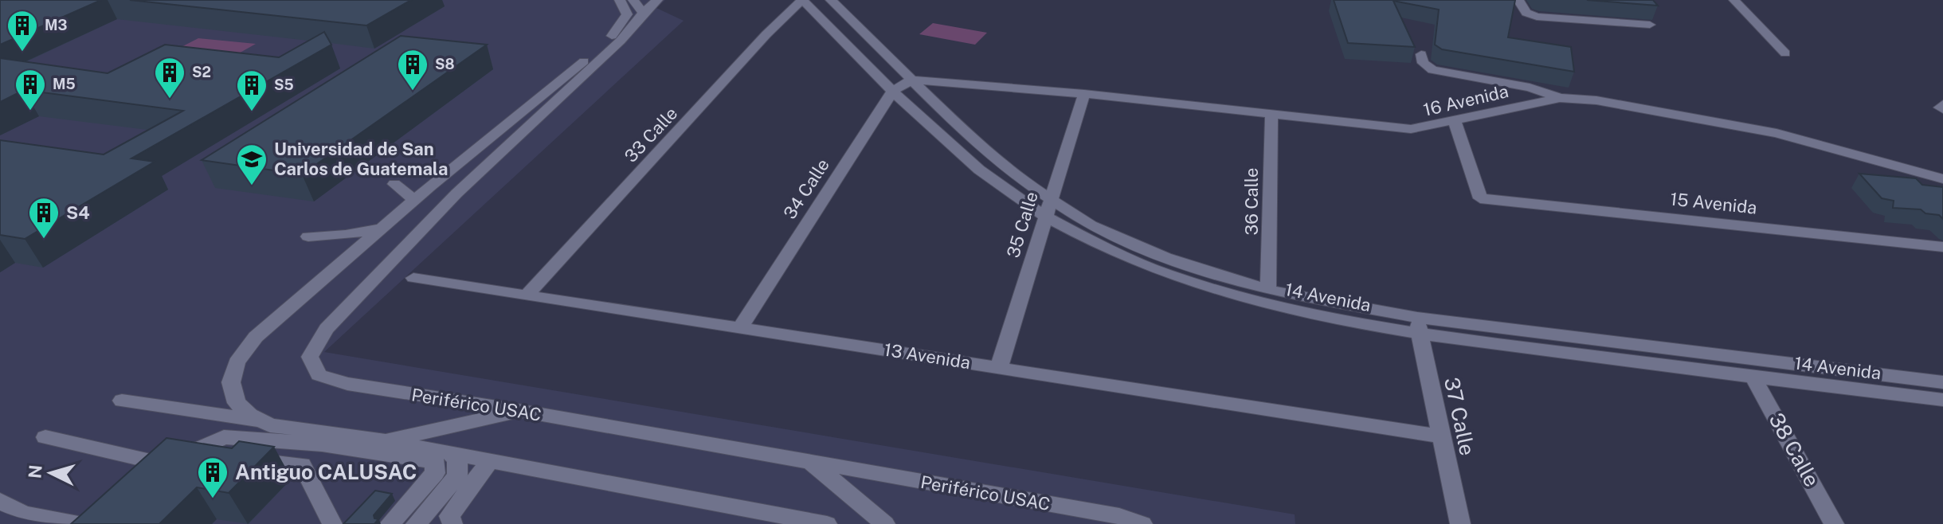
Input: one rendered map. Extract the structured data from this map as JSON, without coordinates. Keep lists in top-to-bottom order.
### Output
{
  "streets": {
    "street": [
      "16 Avenida",
      "33 Calle",
      "34 Calle",
      "36 Calle",
      "15 Avenida",
      "35 Calle",
      "14 Avenida",
      "13 Avenida",
      "Periférico USAC",
      "37 Calle",
      "38 Calle"
    ]
  },
  "crossings": [
    ["16 Avenida", "34 Calle"],
    ["16 Avenida", "36 Calle"],
    ["16 Avenida", "15 Avenida"],
    ["16 Avenida", "35 Calle"],
    ["16 Avenida", "14 Avenida"],
    ["33 Calle", "14 Avenida"],
    ["33 Calle", "13 Avenida"],
    ["34 Calle", "14 Avenida"],
    ["34 Calle", "13 Avenida"],
    ["36 Calle", "14 Avenida"],
    ["35 Calle", "14 Avenida"],
    ["35 Calle", "13 Avenida"],
    ["14 Avenida", "37 Calle"],
    ["14 Avenida", "38 Calle"],
    ["13 Avenida", "37 Calle"]
  ],
  "places": {
    "building": [
      "M3",
      "S8",
      "S2",
      "M5",
      "S5",
      "S4",
      "Antiguo CALUSAC"
    ],
    "school or university": ["Universidad de San Carlos de Guatemala"]
  },
  "north": "left"
}
